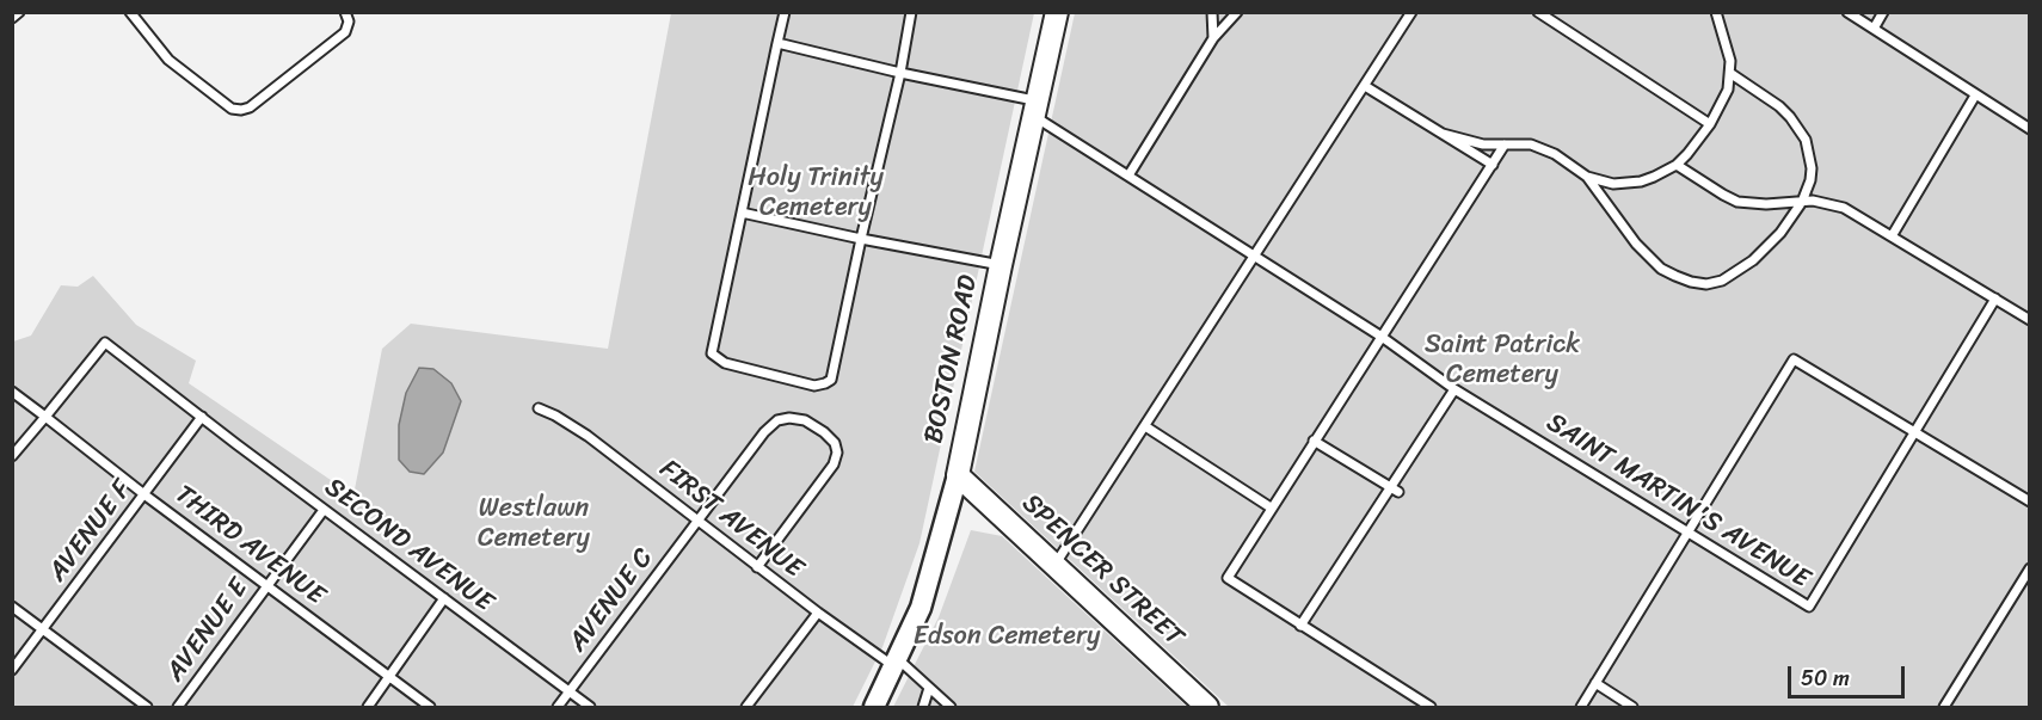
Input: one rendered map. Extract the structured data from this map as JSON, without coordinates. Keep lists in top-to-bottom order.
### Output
{
  "streets": {
    "main road": ["BOSTON ROAD", "SPENCER STREET"],
    "lane": [
      "SAINT MARTIN'S AVENUE",
      "FIRST AVENUE",
      "AVENUE F",
      "THIRD AVENUE",
      "SECOND AVENUE",
      "AVENUE C",
      "AVENUE E"
    ]
  },
  "crossings": [
    ["BOSTON ROAD", "SAINT MARTIN'S AVENUE"],
    ["BOSTON ROAD", "FIRST AVENUE"],
    ["BOSTON ROAD", "SPENCER STREET"],
    ["FIRST AVENUE", "AVENUE C"],
    ["AVENUE F", "THIRD AVENUE"],
    ["AVENUE F", "SECOND AVENUE"],
    ["THIRD AVENUE", "SECOND AVENUE"],
    ["THIRD AVENUE", "AVENUE E"],
    ["SECOND AVENUE", "AVENUE C"],
    ["SECOND AVENUE", "AVENUE E"]
  ],
  "parks": [
    "Holy Trinity Cemetery",
    "Saint Patrick Cemetery",
    "Westlawn Cemetery",
    "Edson Cemetery"
  ],
  "scale_bar": "50 m"
}
